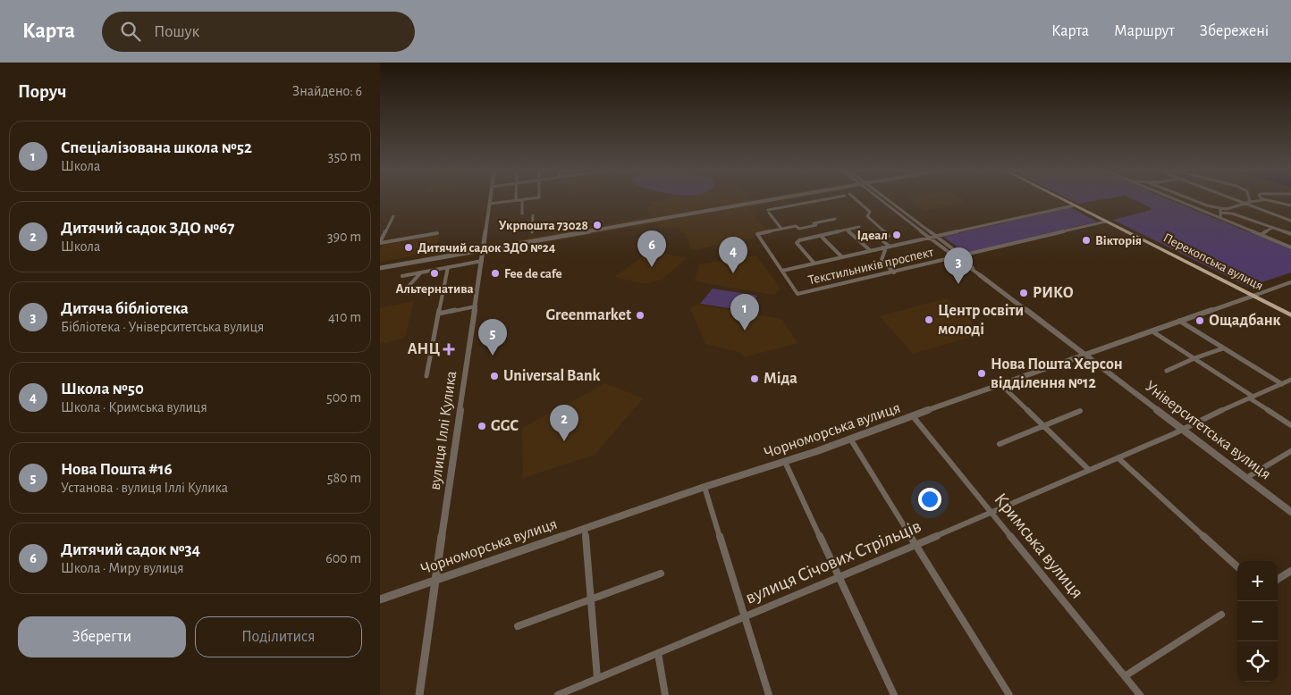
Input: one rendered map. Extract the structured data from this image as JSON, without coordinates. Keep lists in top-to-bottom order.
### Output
{
  "streets": {
    "main road": ["Перекопська вулиця"],
    "street": [
      "Текстильників проспект",
      "вулиця Іллі Кулика",
      "Чорноморська вулиця",
      "Університетська вулиця",
      "Кримська вулиця",
      "вулиця Січових Стрільців"
    ]
  },
  "crossings": [
    ["Перекопська вулиця", "Текстильників проспект"],
    ["Перекопська вулиця", "Чорноморська вулиця"],
    ["Текстильників проспект", "Університетська вулиця"],
    ["вулиця Іллі Кулика", "Чорноморська вулиця"],
    ["Чорноморська вулиця", "Університетська вулиця"],
    ["Чорноморська вулиця", "Кримська вулиця"],
    ["Університетська вулиця", "вулиця Січових Стрільців"],
    ["Кримська вулиця", "вулиця Січових Стрільців"]
  ],
  "places": {
    "other": [
      "Укрпошта 73028",
      "Ідеал",
      "Вікторія",
      "Дитячий садок ЗДО №24",
      "Альтернатива",
      "Fee de cafe",
      "РИКО",
      "Greenmarket",
      "Центр освіти молоді",
      "Ощадбанк",
      "Нова Пошта Херсон відділення №12",
      "Universal Bank",
      "Міда",
      "GGC"
    ],
    "health": ["АНЦ"]
  },
  "page": {
    "header": "Карта",
    "search": "Пошук",
    "nav": ["Карта", "Маршрут", "Збережені"],
    "heading": ["Поруч", "Знайдено: 6"],
    "list": [
      {
        "mark": "1",
        "name": "Спеціалізована школа №52",
        "note": "Школа",
        "value": "350 m"
      },
      {
        "mark": "2",
        "name": "Дитячий садок ЗДО №67",
        "note": "Школа",
        "value": "390 m"
      },
      {
        "mark": "3",
        "name": "Дитяча бібліотека",
        "note": "Бібліотека · Університетська вулиця",
        "value": "410 m"
      },
      {
        "mark": "4",
        "name": "Школа №50",
        "note": "Школа · Кримська вулиця",
        "value": "500 m"
      },
      {
        "mark": "5",
        "name": "Нова Пошта #16",
        "note": "Установа · вулиця Іллі Кулика",
        "value": "580 m"
      },
      {
        "mark": "6",
        "name": "Дитячий садок №34",
        "note": "Школа · Миру вулиця",
        "value": "600 m"
      }
    ],
    "pins": [
      "6",
      "4",
      "3",
      "1",
      "5",
      "2"
    ],
    "map_buttons": ["+", "−"],
    "buttons": ["Зберегти", "Поділитися"]
  }
}
